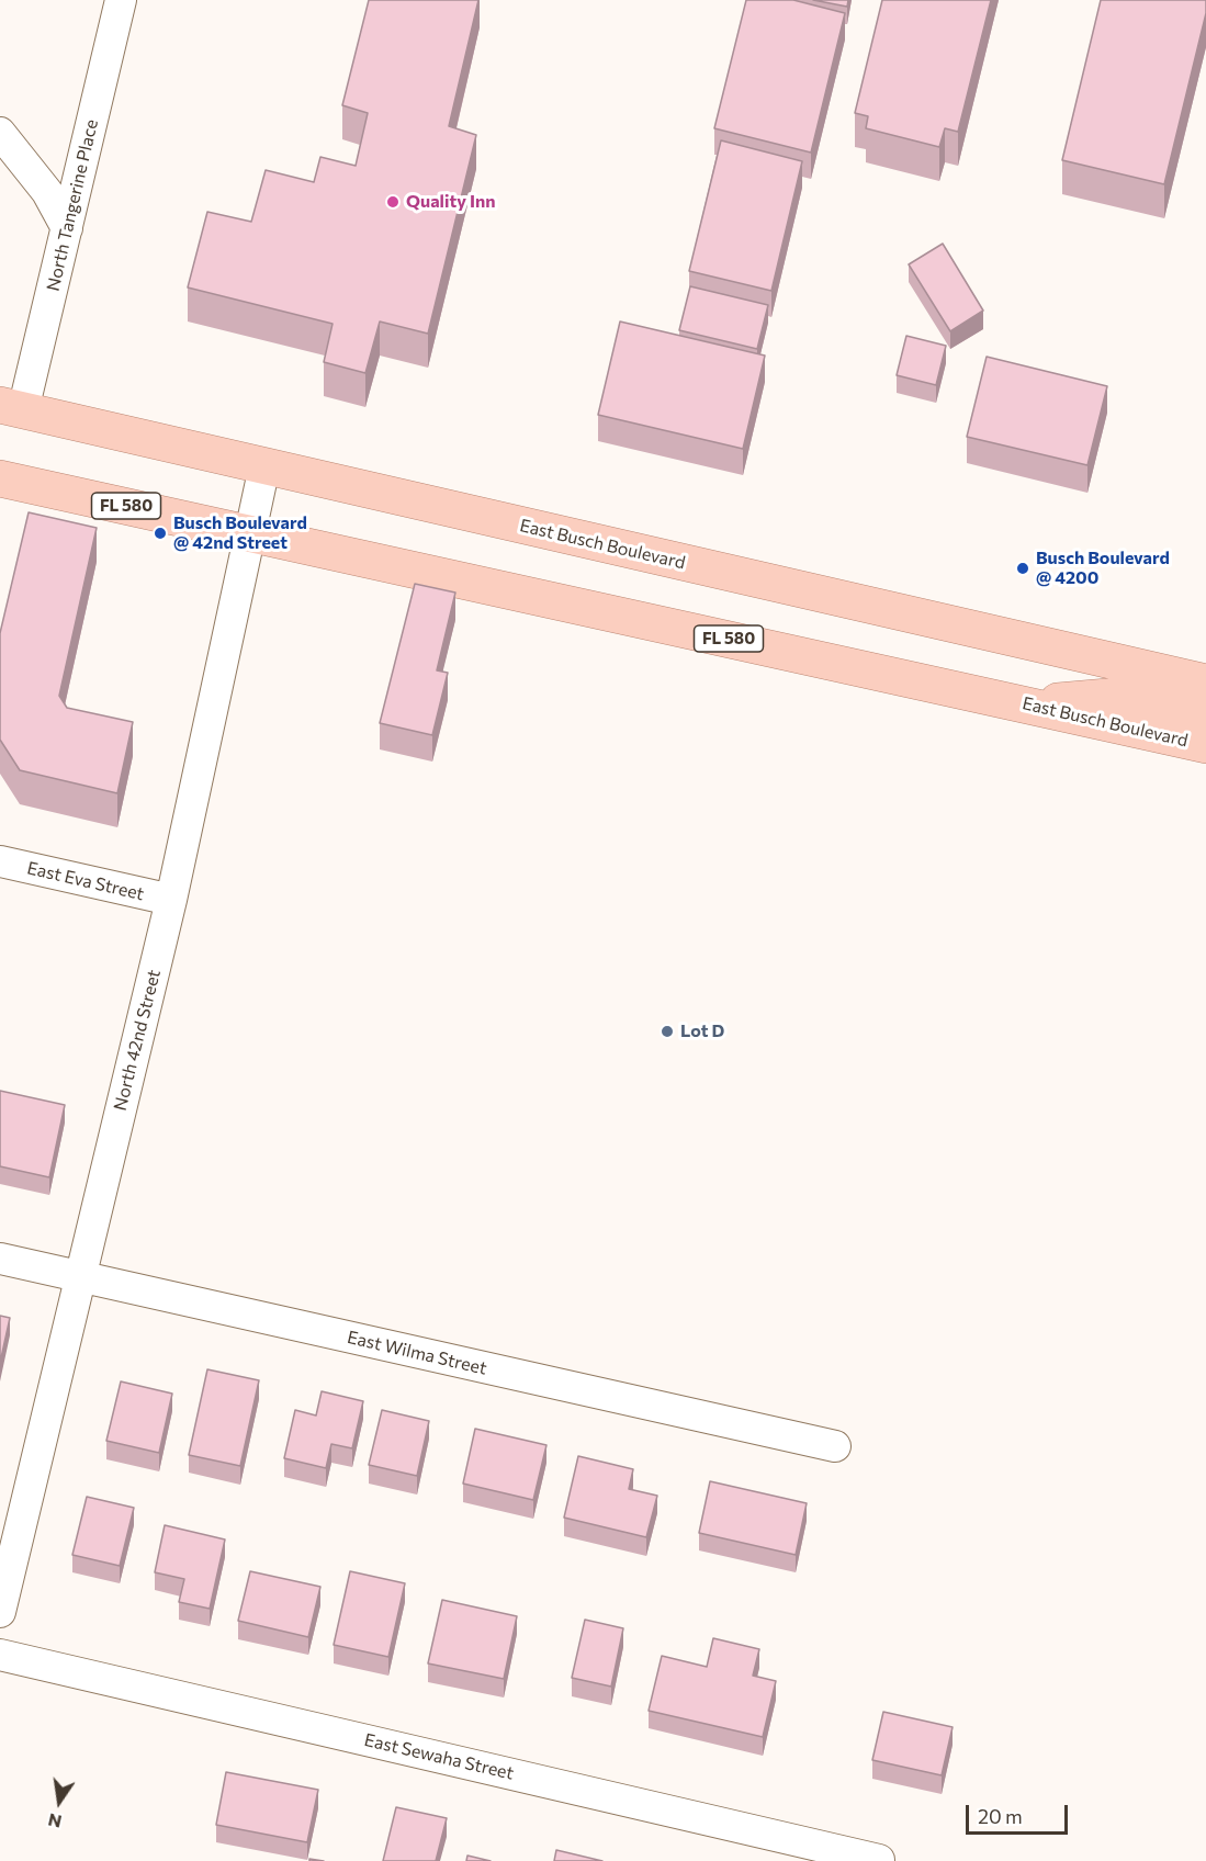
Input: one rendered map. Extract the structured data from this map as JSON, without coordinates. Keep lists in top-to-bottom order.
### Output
{
  "streets": {
    "main road": ["FL 580", "East Busch Boulevard"],
    "street": [
      "North Tangerine Place",
      "East Eva Street",
      "North 42nd Street",
      "East Wilma Street",
      "East Sewaha Street"
    ]
  },
  "crossings": [
    ["North Tangerine Place", "East Busch Boulevard"],
    ["East Busch Boulevard", "North 42nd Street"],
    ["East Eva Street", "North 42nd Street"],
    ["North 42nd Street", "East Wilma Street"]
  ],
  "places": [
    "Quality Inn",
    "Busch Boulevard @ 42nd Street",
    "Busch Boulevard @ 4200",
    "Lot D"
  ],
  "scale_bar": "20 m",
  "north": "bottom"
}
